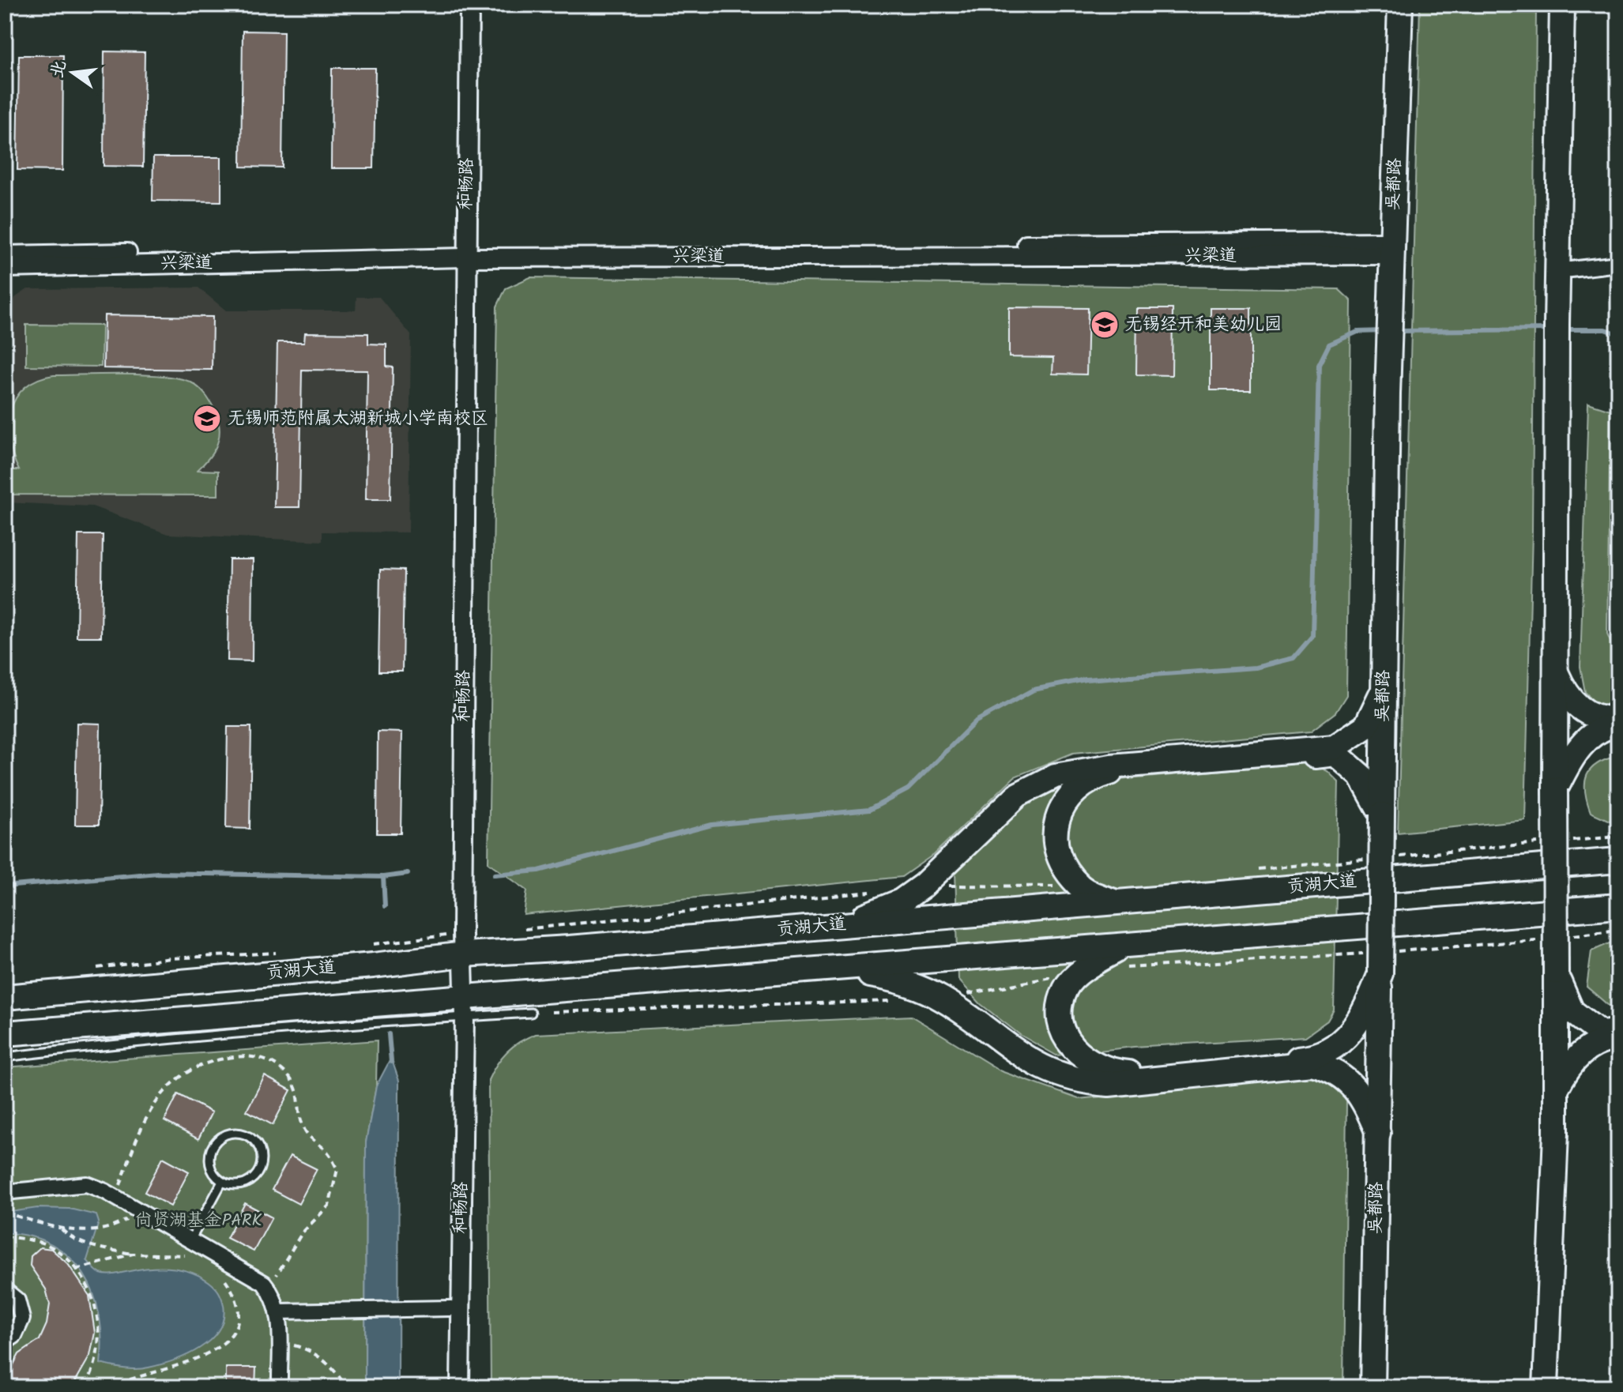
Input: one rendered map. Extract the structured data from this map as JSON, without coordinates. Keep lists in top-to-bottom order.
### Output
{
  "streets": {
    "main road": ["吴都路", "贡湖大道"],
    "street": ["和畅路", "兴梁道"]
  },
  "crossings": [
    ["和畅路", "兴梁道"],
    ["和畅路", "贡湖大道"],
    ["吴都路", "兴梁道"]
  ],
  "parks": ["尚贤湖基金PARK"],
  "places": {
    "school or university": ["无锡经开和美幼儿园", "无锡师范附属太湖新城小学南校区"]
  },
  "north": "left"
}
